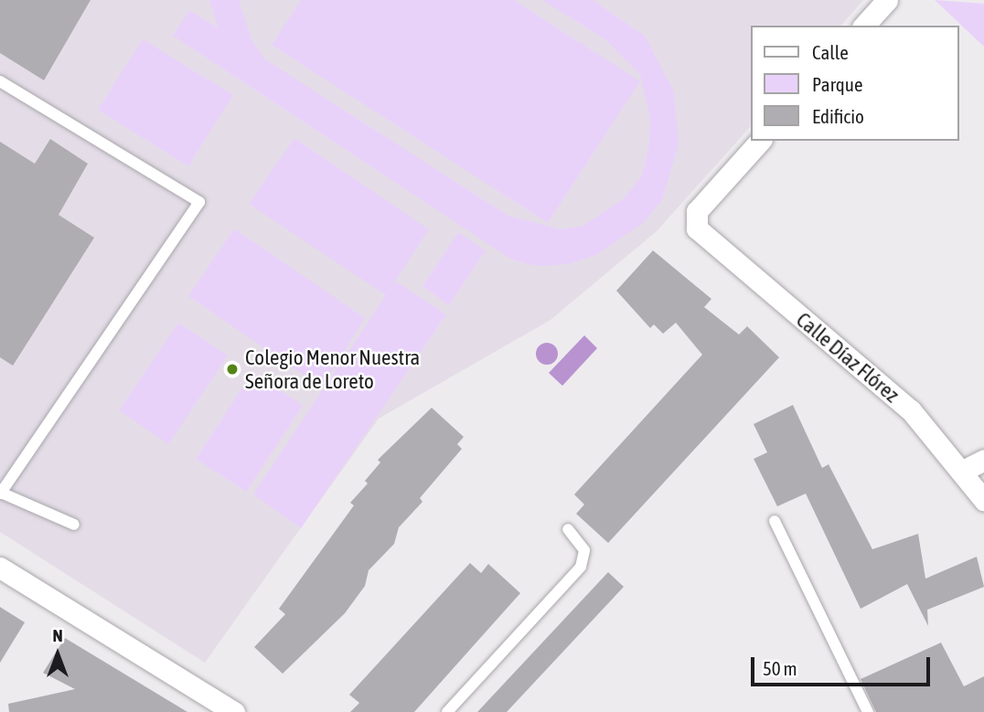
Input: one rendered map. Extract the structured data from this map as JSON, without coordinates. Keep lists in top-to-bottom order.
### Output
{
  "streets": {
    "street": ["Calle Díaz Flórez"]
  },
  "places": ["Colegio Menor Nuestra Señora de Loreto"],
  "legend": ["Calle", "Parque", "Edificio"],
  "scale_bar": "50 m",
  "north": "top"
}
